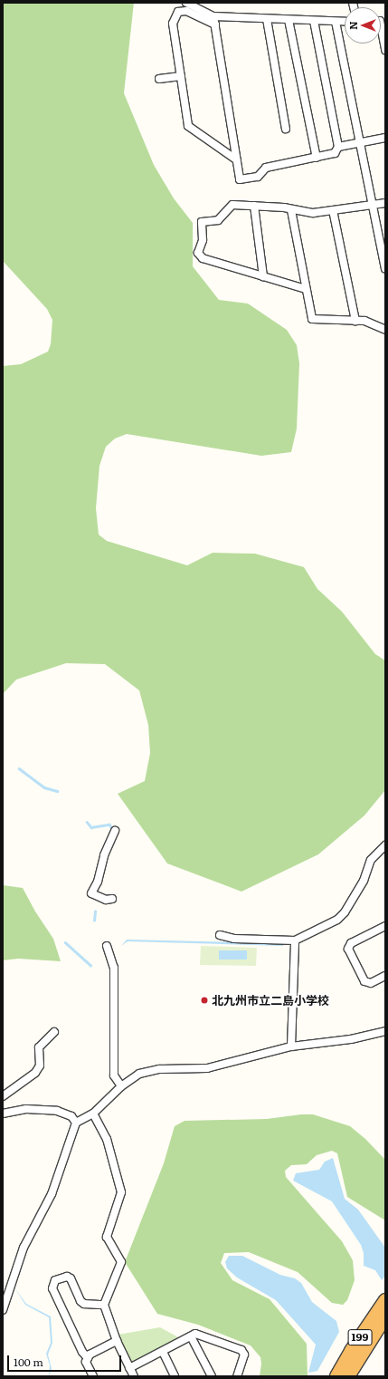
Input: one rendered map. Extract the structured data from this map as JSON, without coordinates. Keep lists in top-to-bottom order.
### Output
{
  "streets": {
    "highway": ["199"]
  },
  "places": ["北九州市立二島小学校"],
  "scale_bar": "100 m",
  "north": "left"
}
